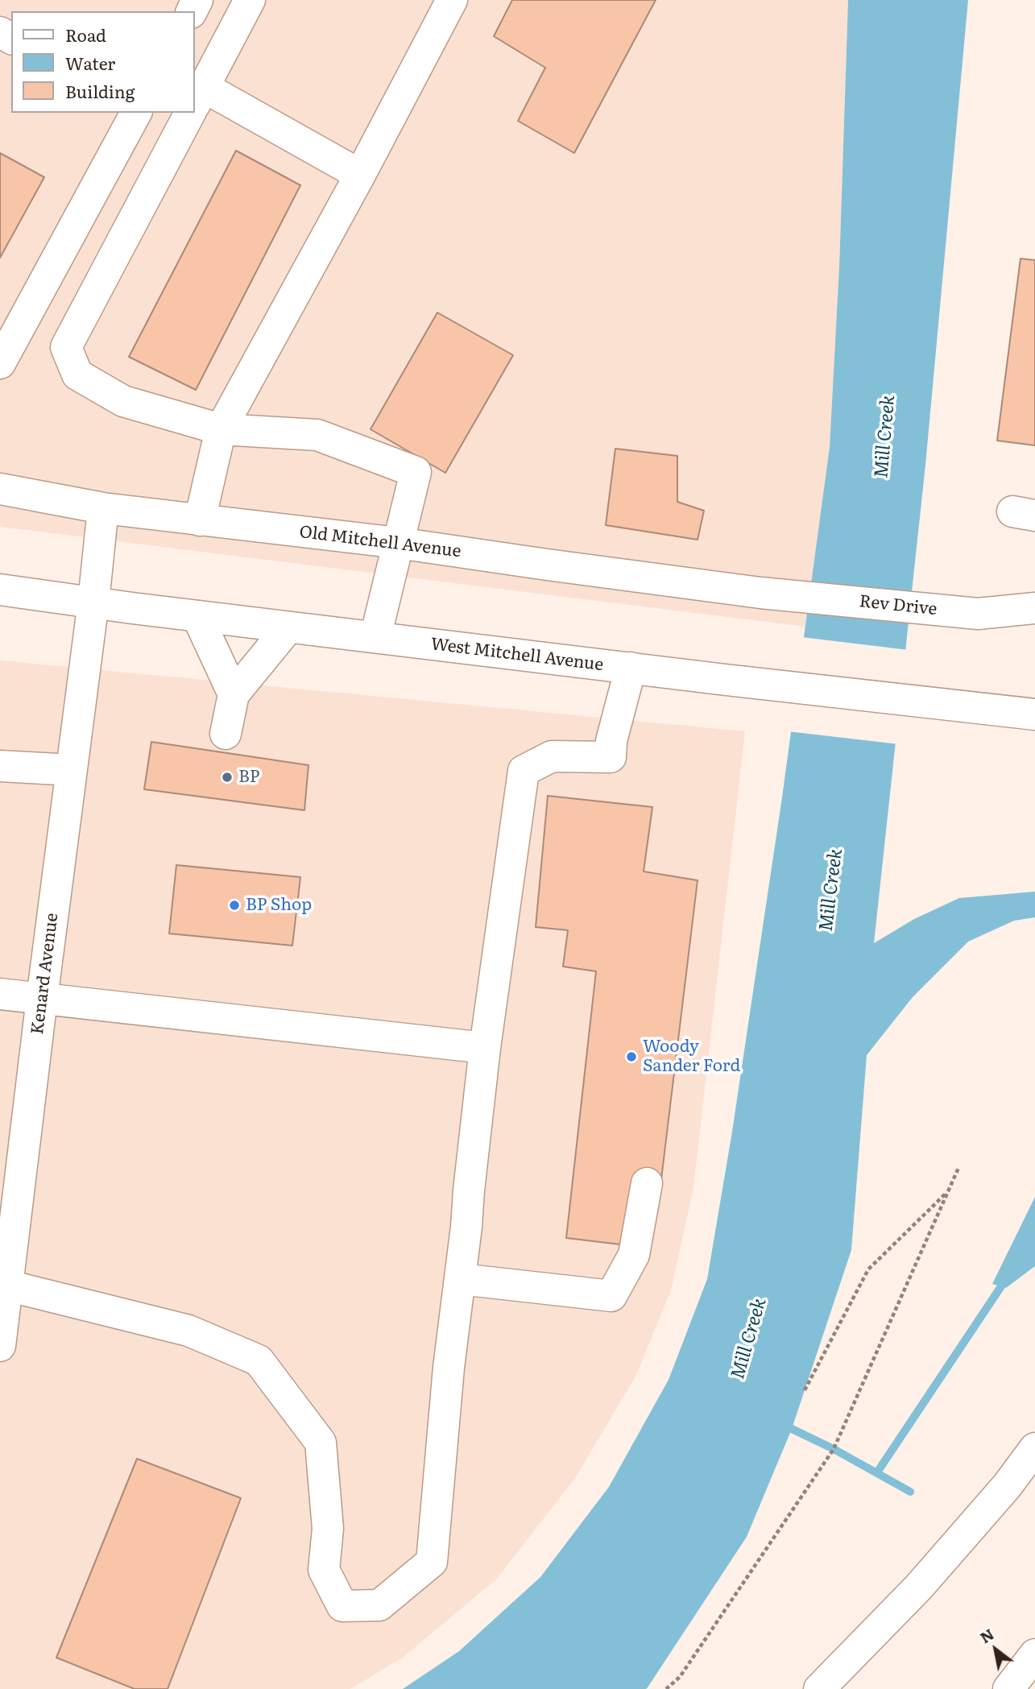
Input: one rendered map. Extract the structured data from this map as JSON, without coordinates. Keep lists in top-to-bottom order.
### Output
{
  "streets": {
    "main road": [
      "Old Mitchell Avenue",
      "Rev Drive",
      "West Mitchell Avenue",
      "Kenard Avenue"
    ]
  },
  "crossings": [
    ["Old Mitchell Avenue", "Rev Drive"],
    ["West Mitchell Avenue", "Kenard Avenue"]
  ],
  "water": ["Mill Creek"],
  "places": ["BP", "BP Shop", "Woody Sander Ford"],
  "legend": ["Road", "Water", "Building"],
  "north": "top left"
}
